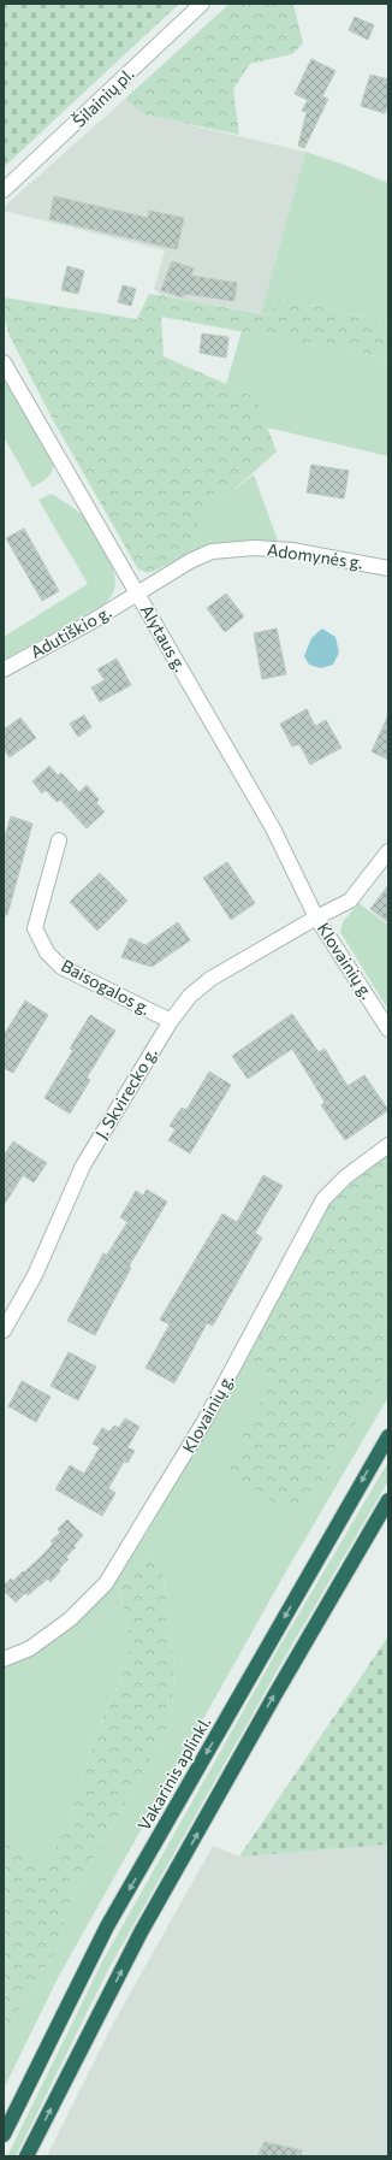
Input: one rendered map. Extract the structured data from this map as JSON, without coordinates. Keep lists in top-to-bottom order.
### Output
{
  "streets": {
    "highway": ["Vakarinis aplinkl."],
    "street": [
      "Šilainių pl.",
      "Adomynės g.",
      "Adutiškio g.",
      "Alytaus g.",
      "Klovainių g.",
      "Baisogalos g.",
      "J. Skvirecko g."
    ]
  },
  "crossings": [
    ["Adomynės g.", "Adutiškio g."],
    ["Adomynės g.", "Alytaus g."],
    ["Adutiškio g.", "Alytaus g."],
    ["Alytaus g.", "Klovainių g."],
    ["Alytaus g.", "J. Skvirecko g."],
    ["Klovainių g.", "J. Skvirecko g."],
    ["Baisogalos g.", "J. Skvirecko g."]
  ]
}
